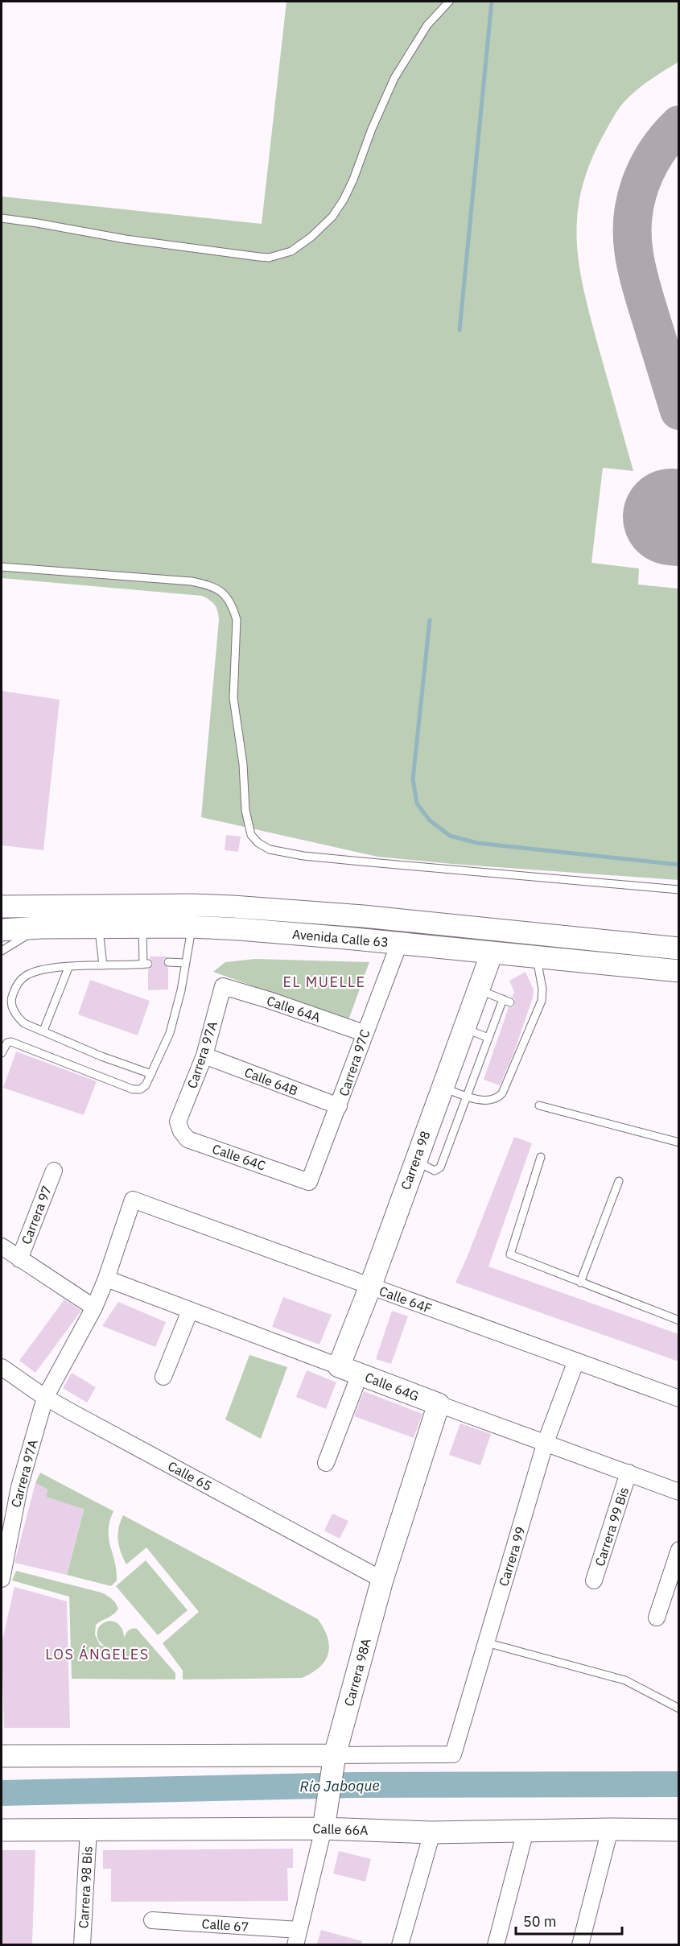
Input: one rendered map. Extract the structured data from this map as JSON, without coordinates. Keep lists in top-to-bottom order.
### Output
{
  "streets": {
    "street": [
      "Avenida Calle 63",
      "Calle 64A",
      "Carrera 97A",
      "Carrera 97C",
      "Calle 64B",
      "Calle 64C",
      "Carrera 98",
      "Carrera 97",
      "Calle 64F",
      "Calle 64G",
      "Calle 65",
      "Carrera 99 Bis",
      "Carrera 99",
      "Carrera 98A",
      "Calle 66A",
      "Carrera 98 Bis",
      "Calle 67"
    ]
  },
  "crossings": [
    ["Avenida Calle 63", "Carrera 97C"],
    ["Avenida Calle 63", "Carrera 98"],
    ["Calle 64A", "Carrera 97A"],
    ["Calle 64A", "Carrera 97C"],
    ["Carrera 97A", "Calle 64B"],
    ["Carrera 97A", "Calle 64C"],
    ["Carrera 97A", "Calle 64F"],
    ["Carrera 97A", "Calle 64G"],
    ["Carrera 97A", "Calle 65"],
    ["Carrera 97C", "Calle 64B"],
    ["Carrera 97C", "Calle 64C"],
    ["Carrera 98", "Calle 64F"],
    ["Carrera 98", "Calle 64G"],
    ["Calle 64F", "Carrera 99"],
    ["Calle 64G", "Carrera 99 Bis"],
    ["Calle 64G", "Carrera 99"],
    ["Calle 64G", "Carrera 98A"],
    ["Calle 65", "Carrera 98A"],
    ["Carrera 99", "Carrera 98A"],
    ["Carrera 98A", "Calle 66A"],
    ["Carrera 98A", "Calle 67"],
    ["Calle 66A", "Carrera 98 Bis"]
  ],
  "districts": ["EL MUELLE", "LOS ÁNGELES"],
  "water": ["Río Jaboque"],
  "scale_bar": "50 m"
}
